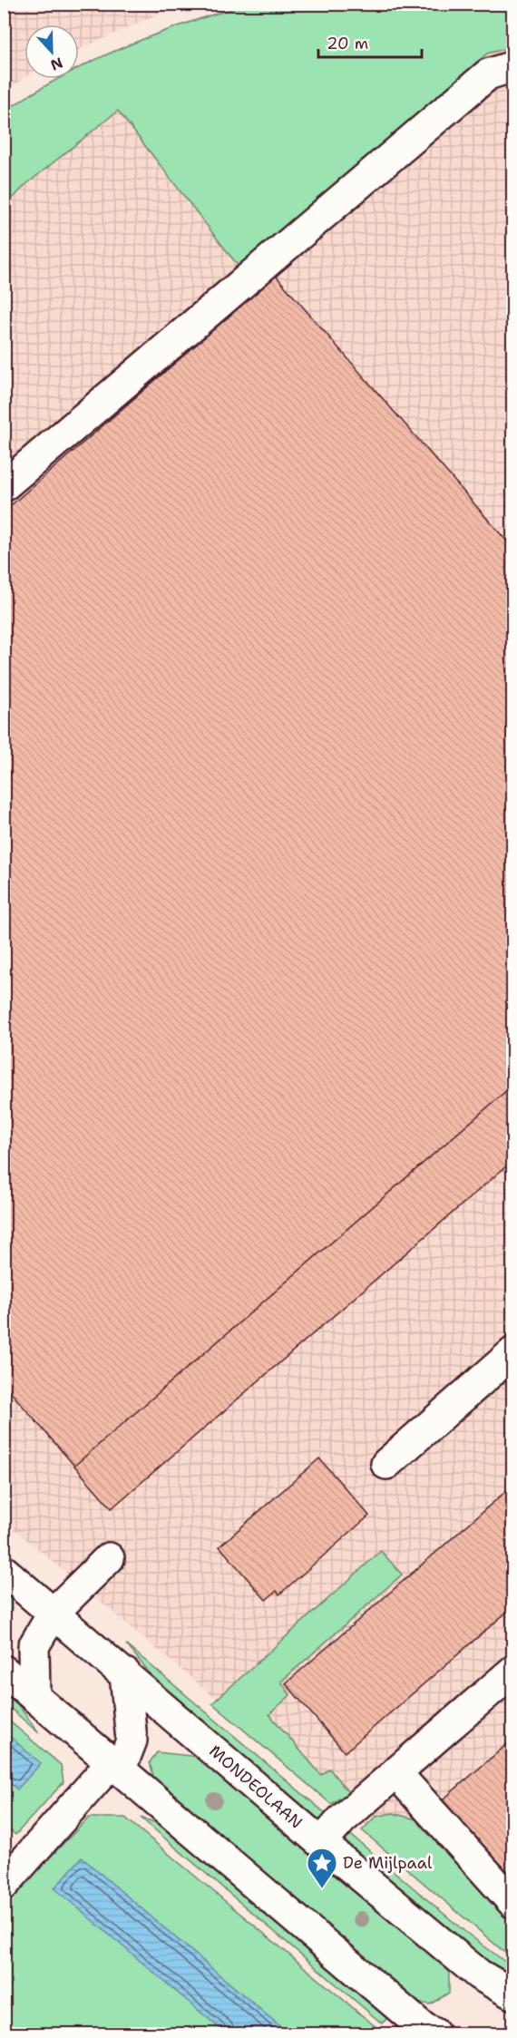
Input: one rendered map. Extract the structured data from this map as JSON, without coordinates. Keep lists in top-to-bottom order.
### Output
{
  "streets": {
    "street": ["MONDEOLAAN"]
  },
  "places": {
    "place": ["De Mijlpaal"]
  },
  "scale_bar": "20 m",
  "north": "bottom"
}
